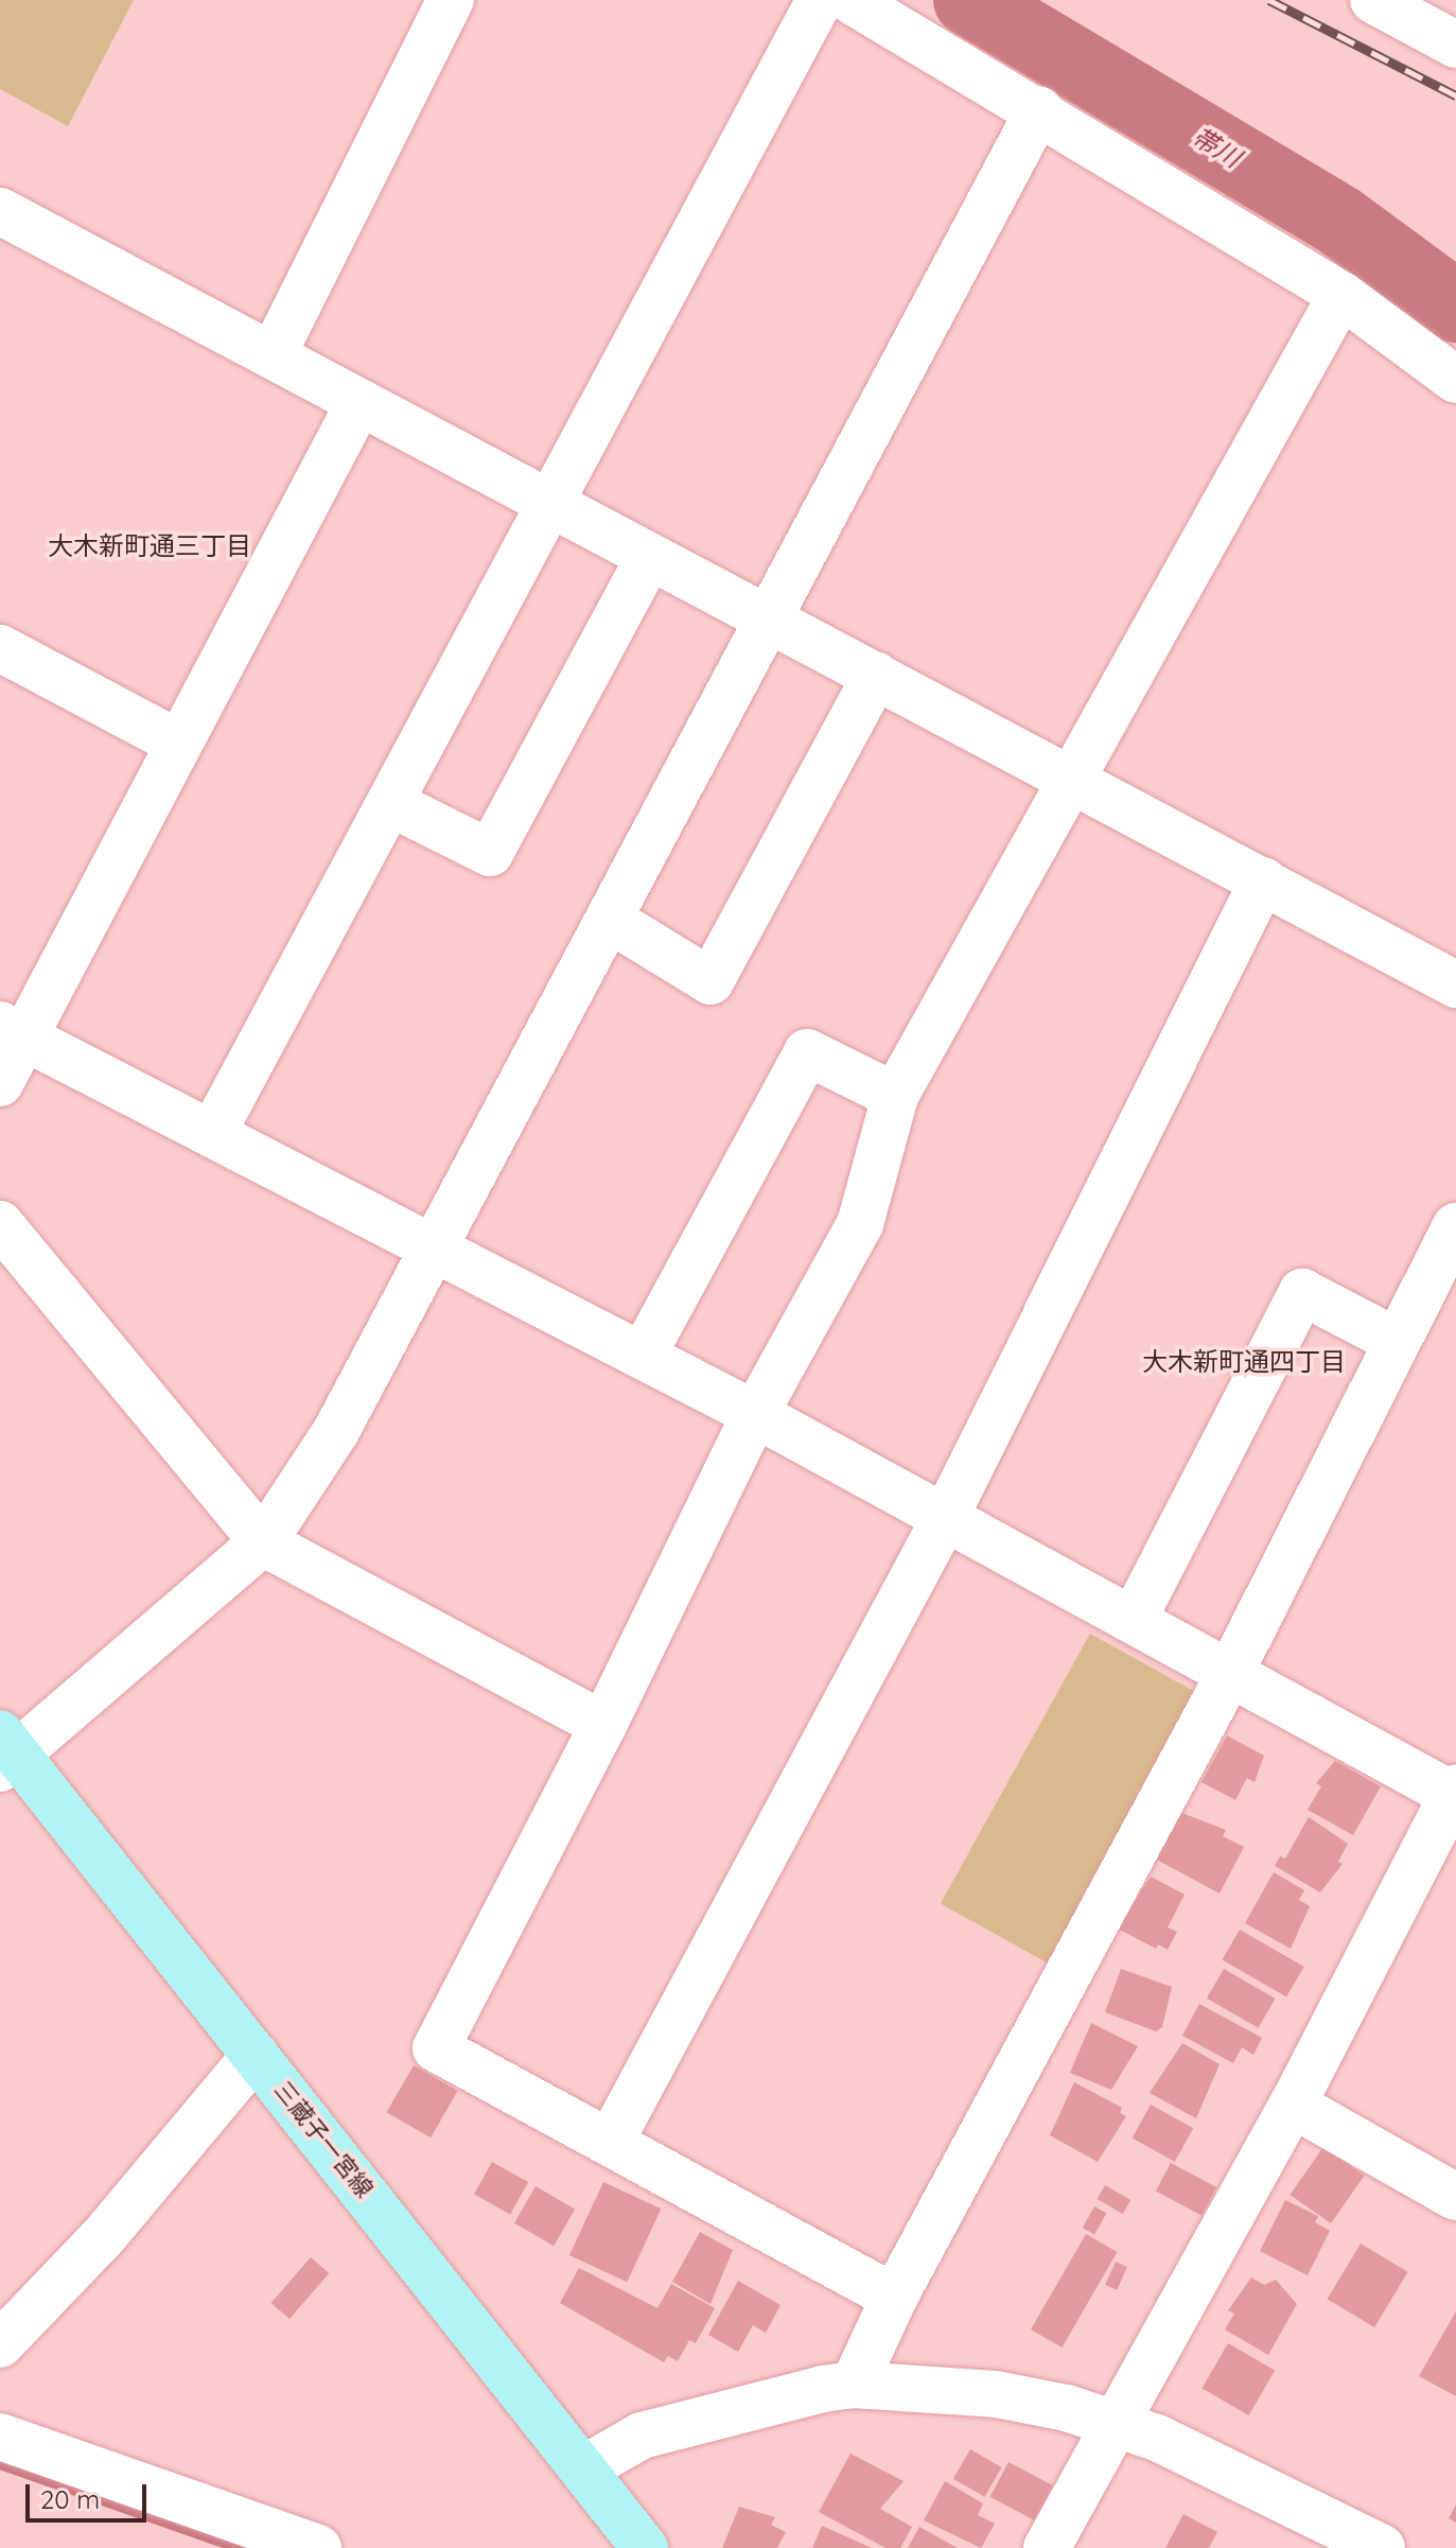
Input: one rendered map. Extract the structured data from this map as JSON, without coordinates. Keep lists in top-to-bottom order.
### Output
{
  "streets": {
    "main road": ["三蔵子一宮線"]
  },
  "districts": ["大木新町通三丁目", "大木新町通四丁目"],
  "water": ["帯川"],
  "scale_bar": "20 m"
}
